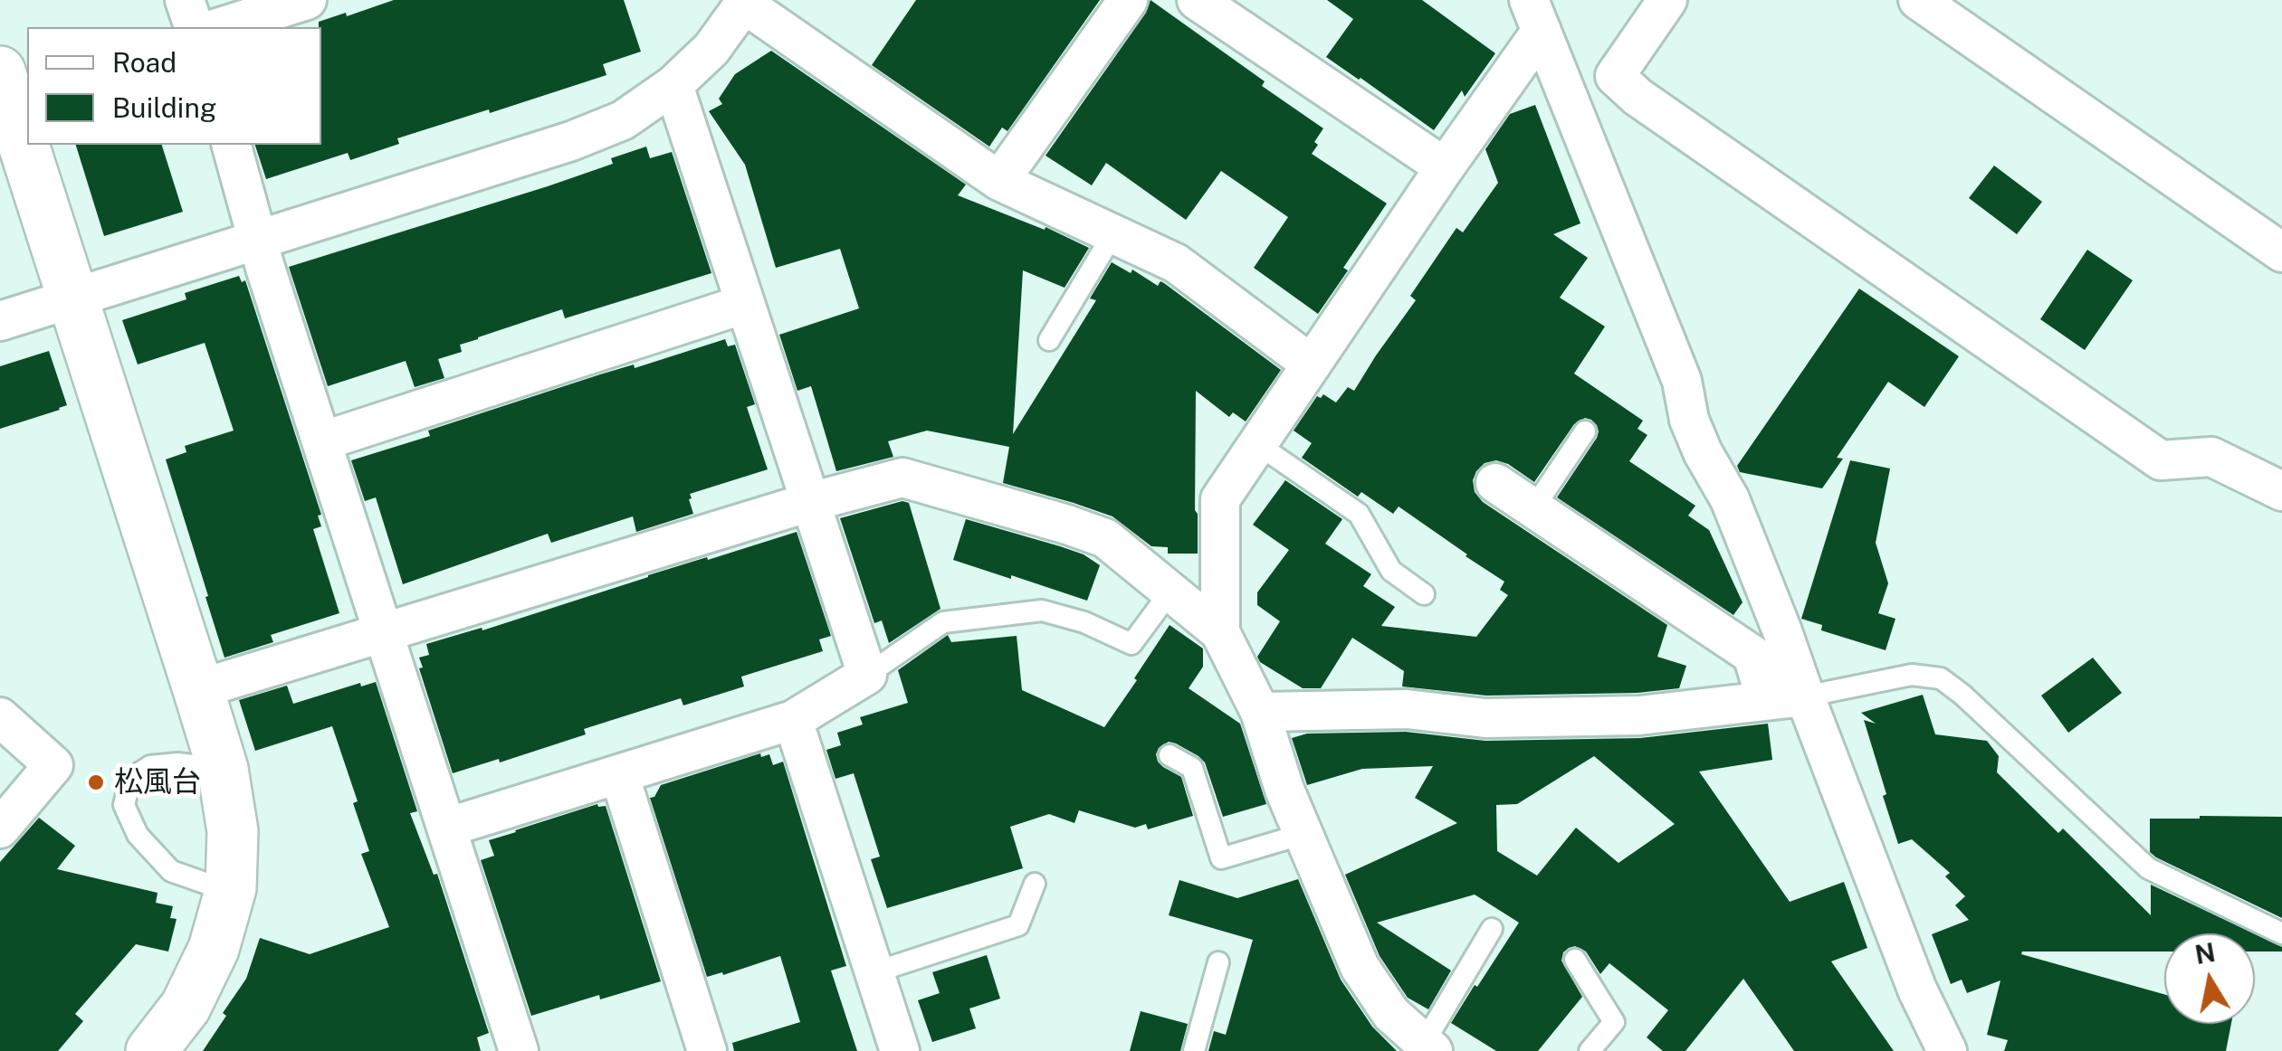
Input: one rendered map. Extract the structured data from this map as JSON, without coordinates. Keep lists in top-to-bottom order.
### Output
{
  "places": ["松風台"],
  "legend": ["Road", "Building"],
  "north": "top"
}
